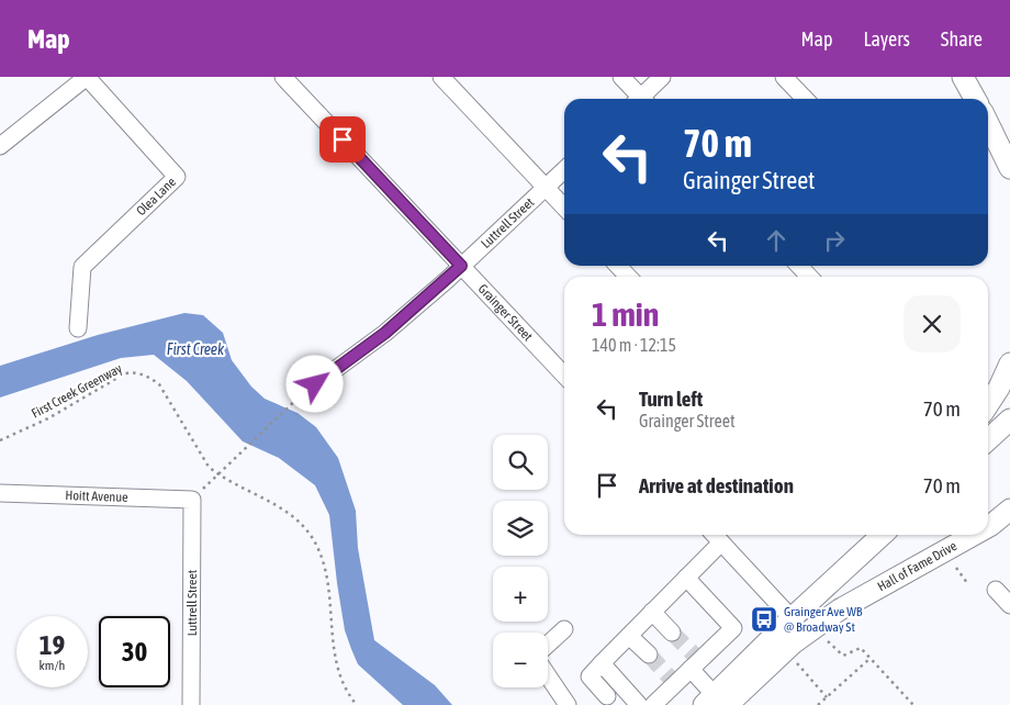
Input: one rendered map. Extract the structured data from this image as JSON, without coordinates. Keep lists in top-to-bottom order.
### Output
{
  "streets": {
    "main road": ["Hall of Fame Drive"],
    "street": [
      "Olea Lane",
      "Luttrell Street",
      "Grainger Street",
      "Hoitt Avenue"
    ],
    "path": ["First Creek Greenway"]
  },
  "crossings": [
    ["Luttrell Street", "Grainger Street"],
    ["Luttrell Street", "Hoitt Avenue"]
  ],
  "water": ["First Creek"],
  "places": {
    "bus stop": ["Grainger Ave WB @ Broadway St"]
  },
  "page": {
    "header": "Map",
    "nav": ["Map", "Layers", "Share"],
    "turn": ["70 m", "Grainger Street"],
    "heading": ["1 min", "140 m · 12:15"],
    "list": [
      {
        "name": "Turn left",
        "note": "Grainger Street",
        "value": "70 m"
      },
      {
        "name": "Arrive at destination",
        "value": "70 m"
      }
    ],
    "map_buttons": ["+", "−"],
    "speed": "19 km/h",
    "limit": "30"
  }
}
